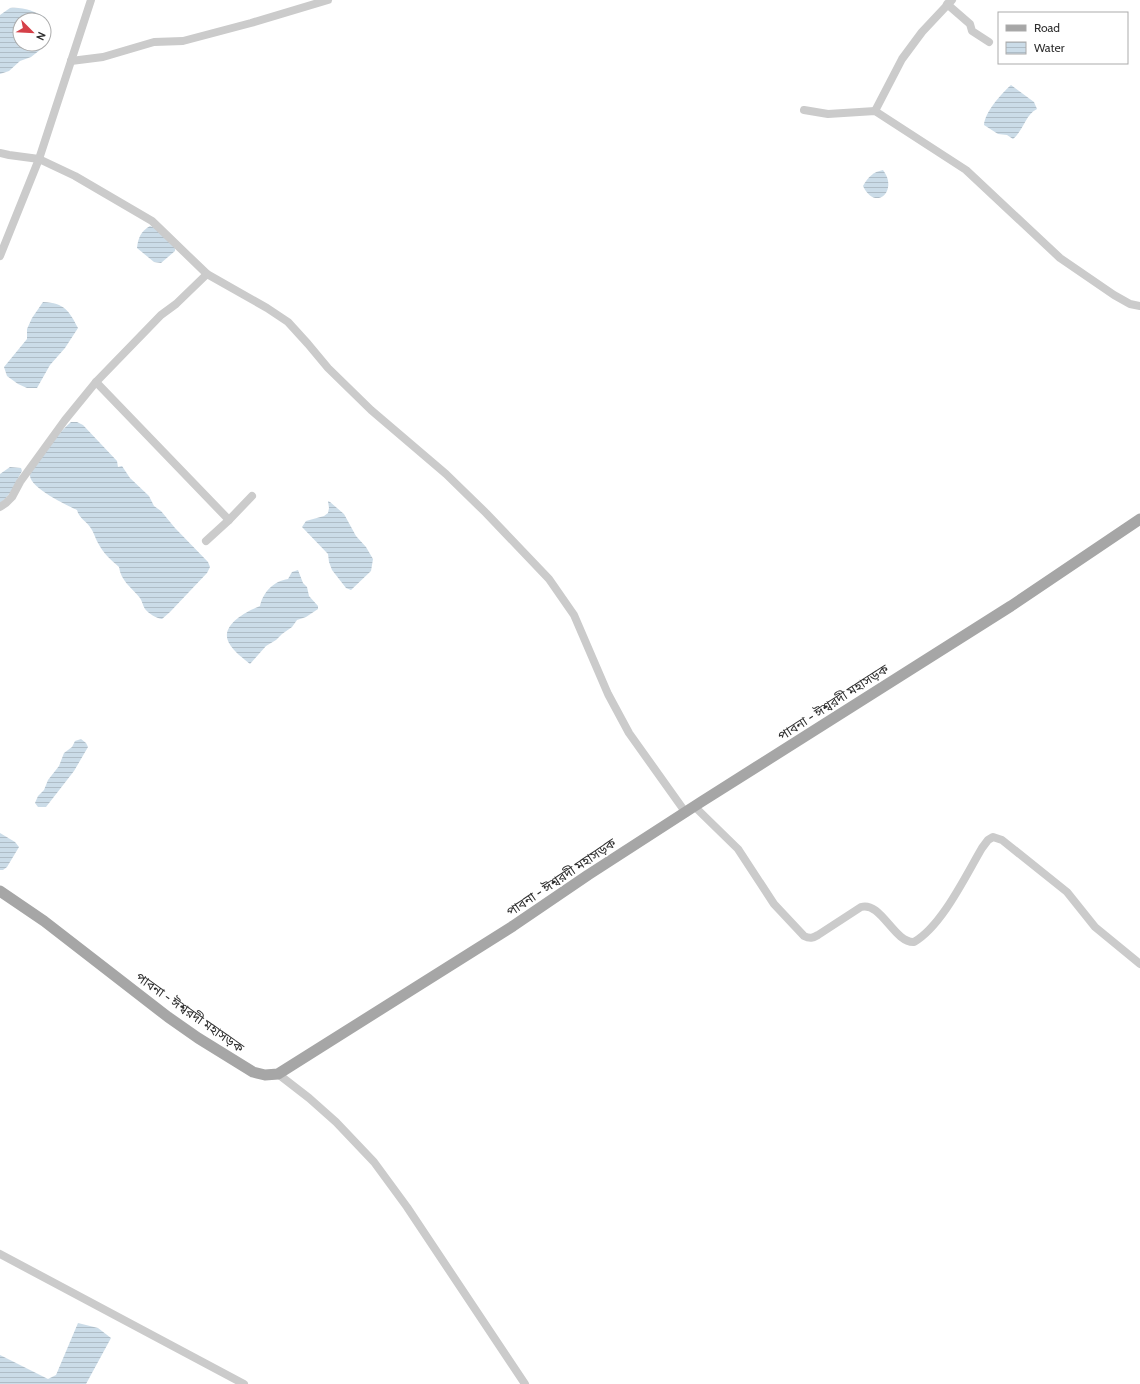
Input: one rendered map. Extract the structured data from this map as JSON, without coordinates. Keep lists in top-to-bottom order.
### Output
{
  "streets": {
    "main road": ["পাবনা - ঈশ্বরদী মহাসড়ক"]
  },
  "legend": ["Road", "Water"],
  "north": "bottom right"
}
